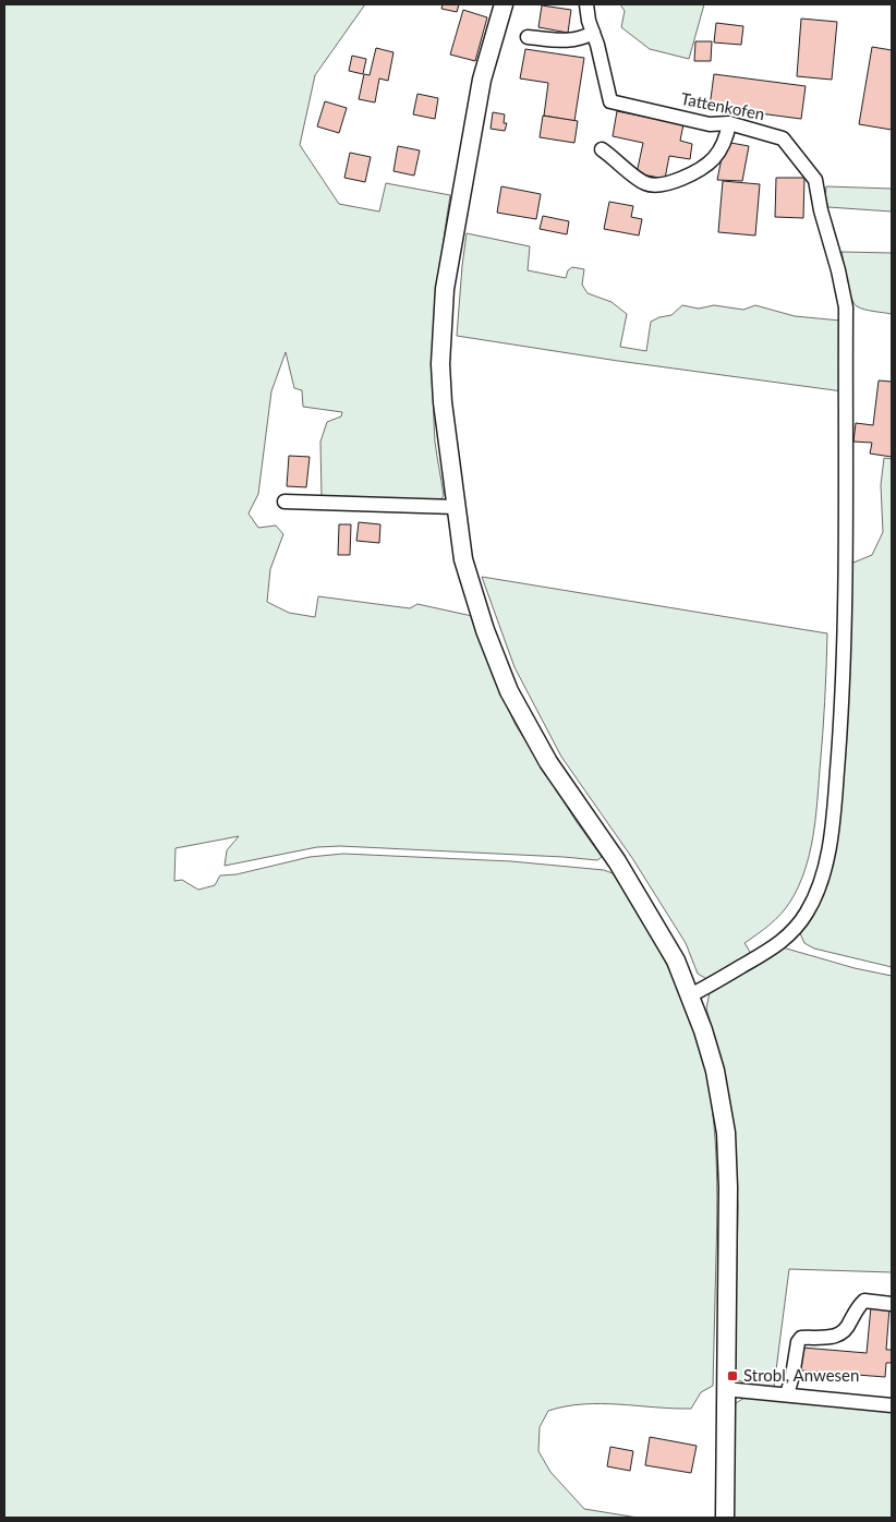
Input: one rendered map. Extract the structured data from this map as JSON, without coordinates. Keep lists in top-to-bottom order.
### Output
{
  "streets": {
    "street": ["Tattenkofen"]
  },
  "places": {
    "transit": ["Strobl, Anwesen"]
  }
}
